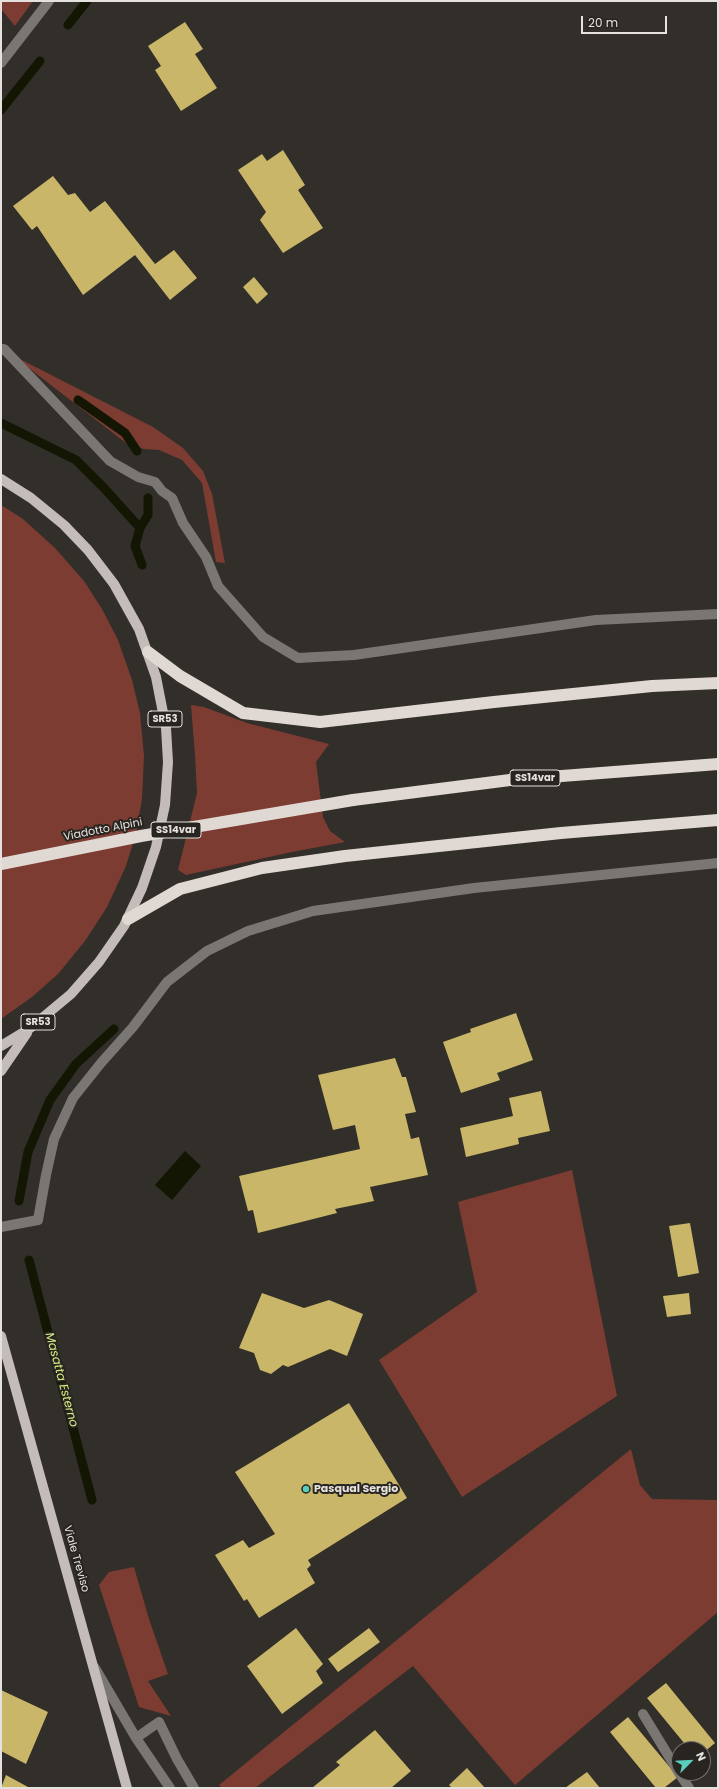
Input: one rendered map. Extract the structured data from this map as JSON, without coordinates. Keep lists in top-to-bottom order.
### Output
{
  "streets": {
    "highway": ["SS14var", "Viadotto Alpini"],
    "main road": ["SR53", "Viale Treviso"]
  },
  "water": ["Masatta Esterno"],
  "places": ["Pasqual Sergio"],
  "scale_bar": "20 m",
  "north": "top right"
}
